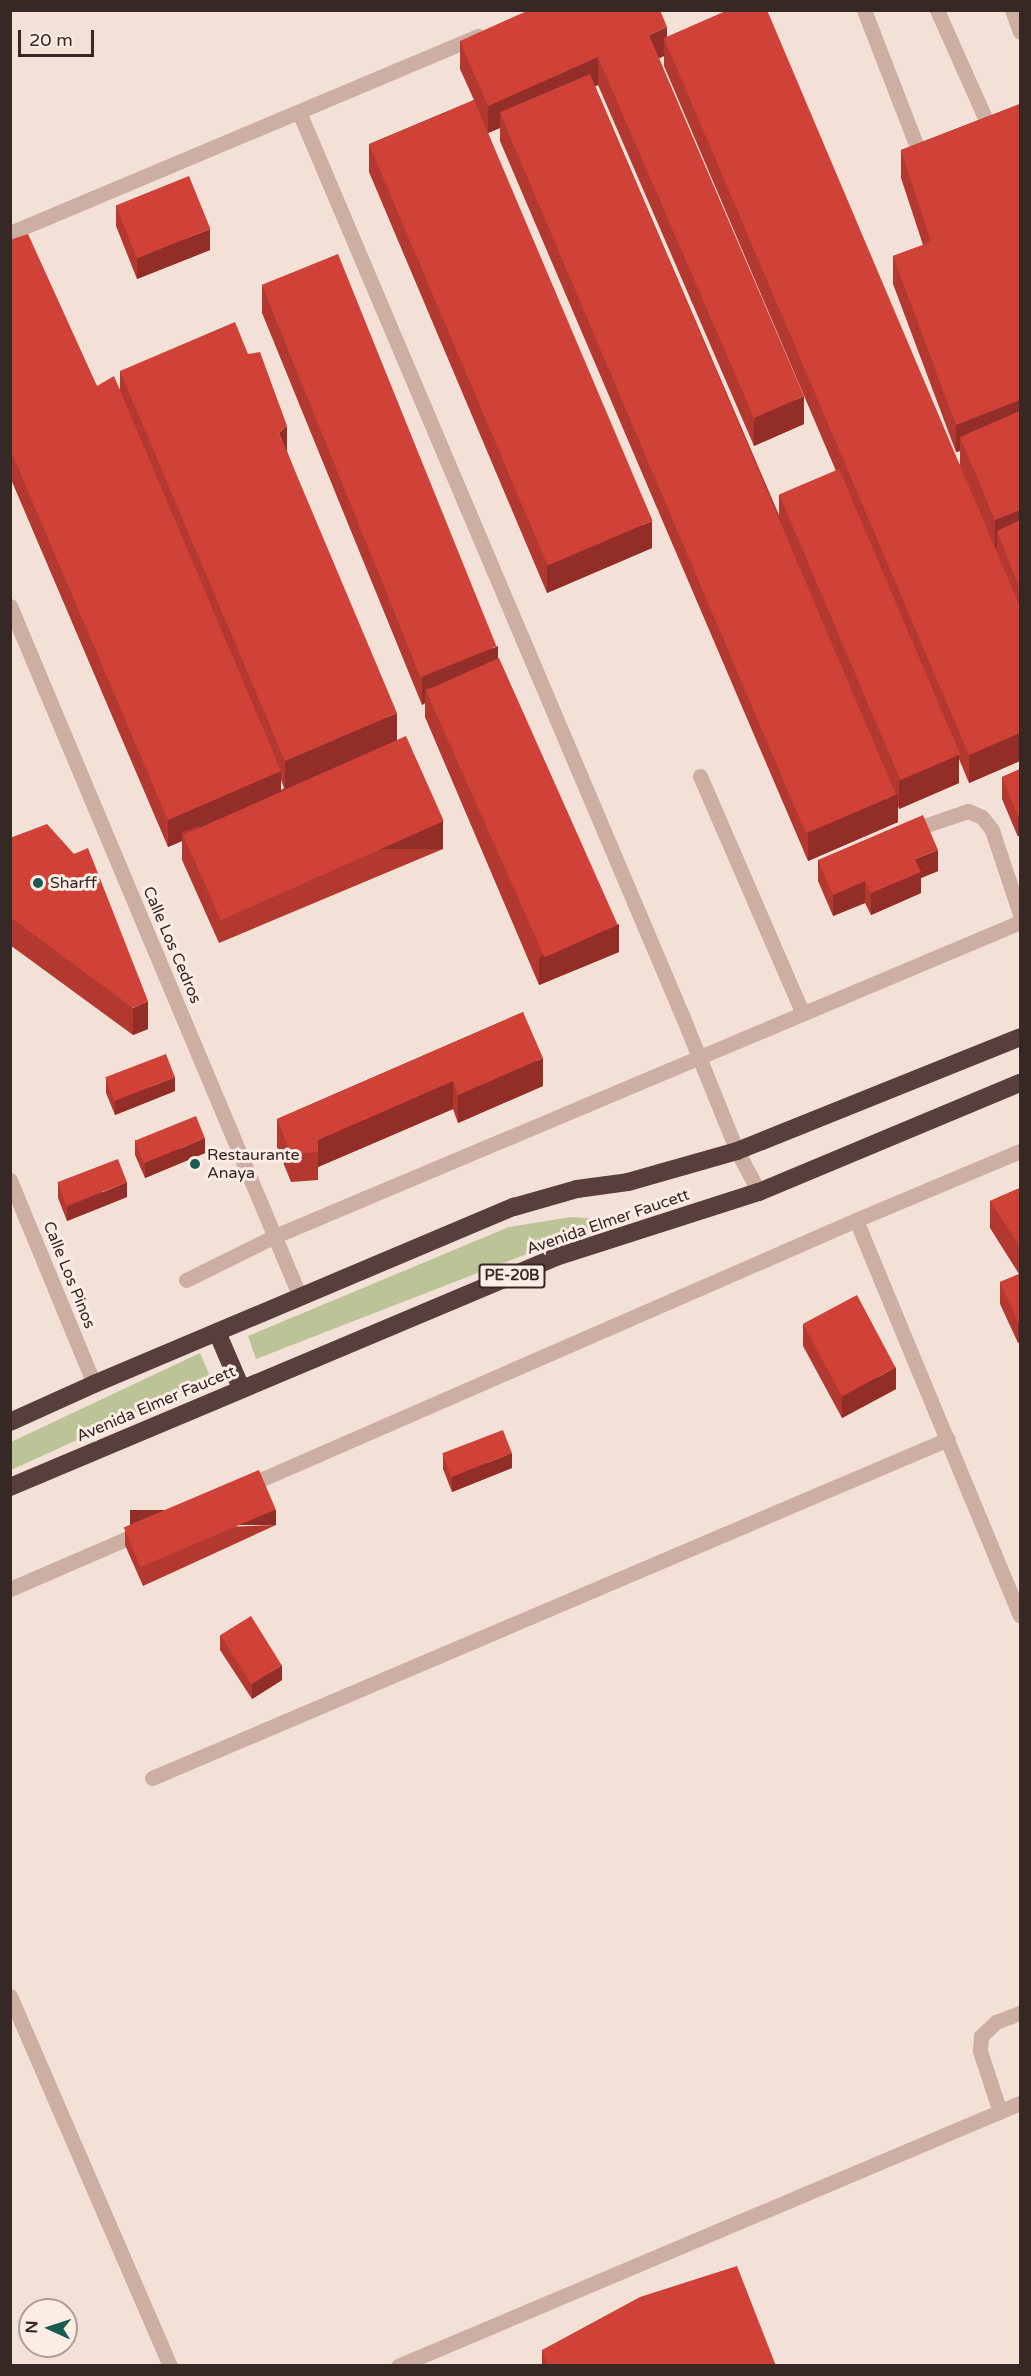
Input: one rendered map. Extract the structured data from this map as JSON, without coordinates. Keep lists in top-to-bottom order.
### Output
{
  "streets": {
    "highway": ["Avenida Elmer Faucett", "PE-20B"],
    "street": ["Calle Los Cedros", "Calle Los Pinos"]
  },
  "crossings": [
    ["Calle Los Cedros", "Avenida Elmer Faucett"],
    ["Avenida Elmer Faucett", "Calle Los Pinos"]
  ],
  "places": ["Sharff", "Restaurante Anaya"],
  "scale_bar": "20 m",
  "north": "left"
}
